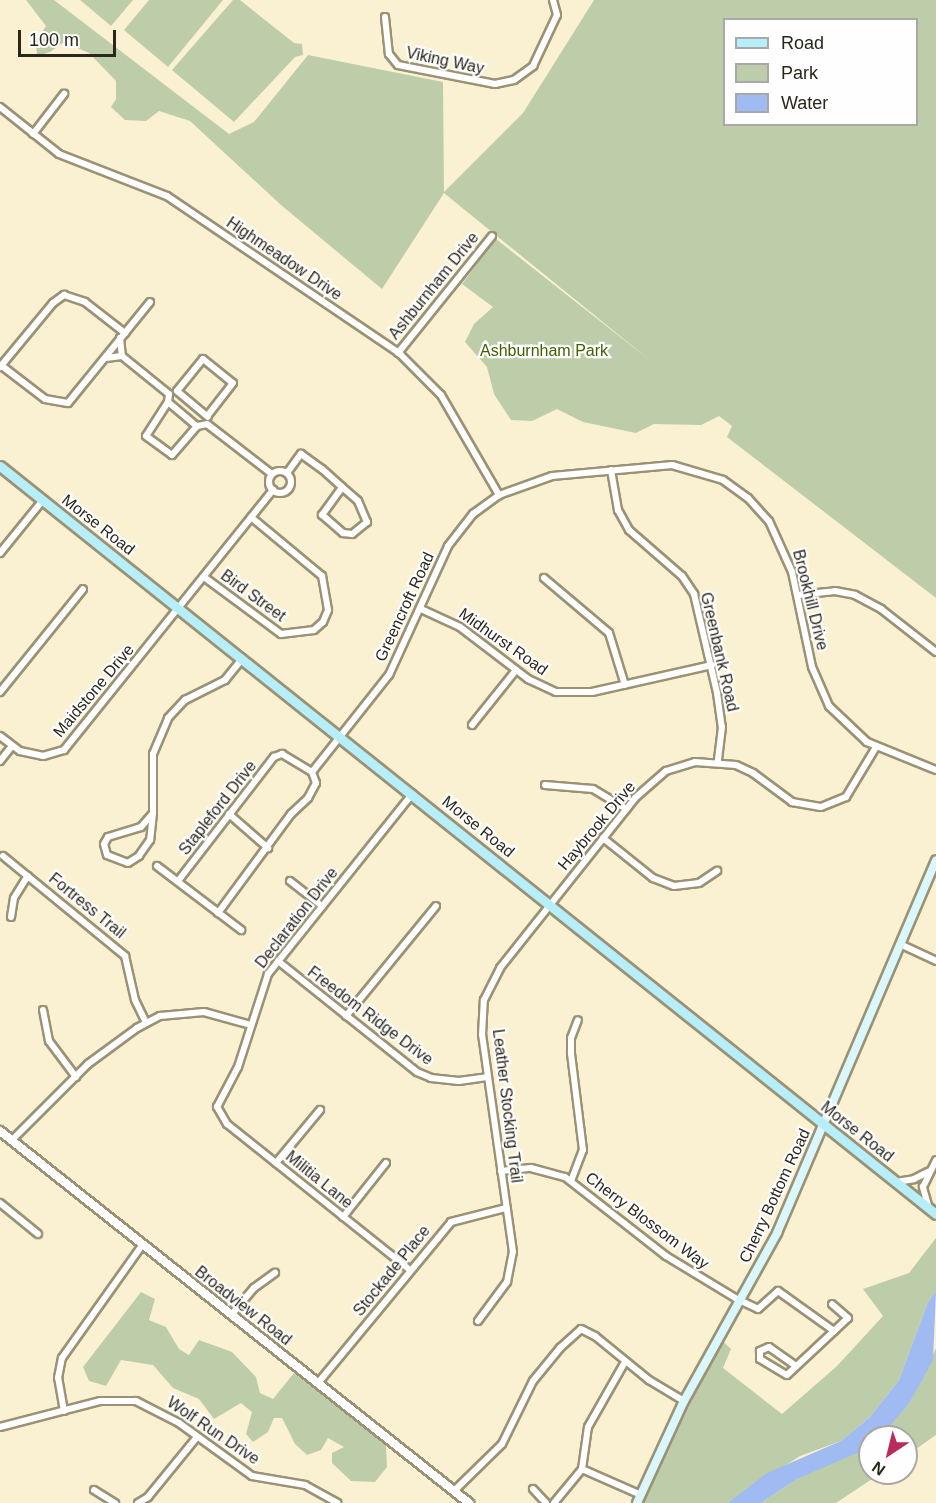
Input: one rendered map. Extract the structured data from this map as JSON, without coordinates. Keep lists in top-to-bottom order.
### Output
{
  "streets": {
    "main road": ["Morse Road", "Cherry Bottom Road"],
    "street": [
      "Viking Way",
      "Highmeadow Drive",
      "Ashburnham Drive",
      "Bird Street",
      "Brookhill Drive",
      "Greencroft Road",
      "Midhurst Road",
      "Greenbank Road",
      "Maidstone Drive",
      "Stapleford Drive",
      "Haybrook Drive",
      "Fortress Trail",
      "Declaration Drive",
      "Freedom Ridge Drive",
      "Leather Stocking Trail",
      "Militia Lane",
      "Cherry Blossom Way",
      "Stockade Place",
      "Broadview Road",
      "Wolf Run Drive"
    ]
  },
  "crossings": [
    ["Highmeadow Drive", "Ashburnham Drive"],
    ["Highmeadow Drive", "Brookhill Drive"],
    ["Highmeadow Drive", "Greencroft Road"],
    ["Morse Road", "Greencroft Road"],
    ["Morse Road", "Maidstone Drive"],
    ["Morse Road", "Haybrook Drive"],
    ["Morse Road", "Declaration Drive"],
    ["Morse Road", "Leather Stocking Trail"],
    ["Morse Road", "Cherry Bottom Road"],
    ["Bird Street", "Maidstone Drive"],
    ["Brookhill Drive", "Greencroft Road"],
    ["Brookhill Drive", "Greenbank Road"],
    ["Brookhill Drive", "Haybrook Drive"],
    ["Greencroft Road", "Midhurst Road"],
    ["Greencroft Road", "Stapleford Drive"],
    ["Midhurst Road", "Greenbank Road"],
    ["Greenbank Road", "Haybrook Drive"],
    ["Haybrook Drive", "Leather Stocking Trail"],
    ["Declaration Drive", "Freedom Ridge Drive"],
    ["Declaration Drive", "Militia Lane"],
    ["Freedom Ridge Drive", "Leather Stocking Trail"],
    ["Leather Stocking Trail", "Cherry Blossom Way"],
    ["Leather Stocking Trail", "Stockade Place"],
    ["Militia Lane", "Stockade Place"],
    ["Cherry Bottom Road", "Cherry Blossom Way"],
    ["Stockade Place", "Broadview Road"]
  ],
  "parks": ["Ashburnham Park"],
  "legend": ["Road", "Park", "Water"],
  "scale_bar": "100 m",
  "north": "bottom left"
}
